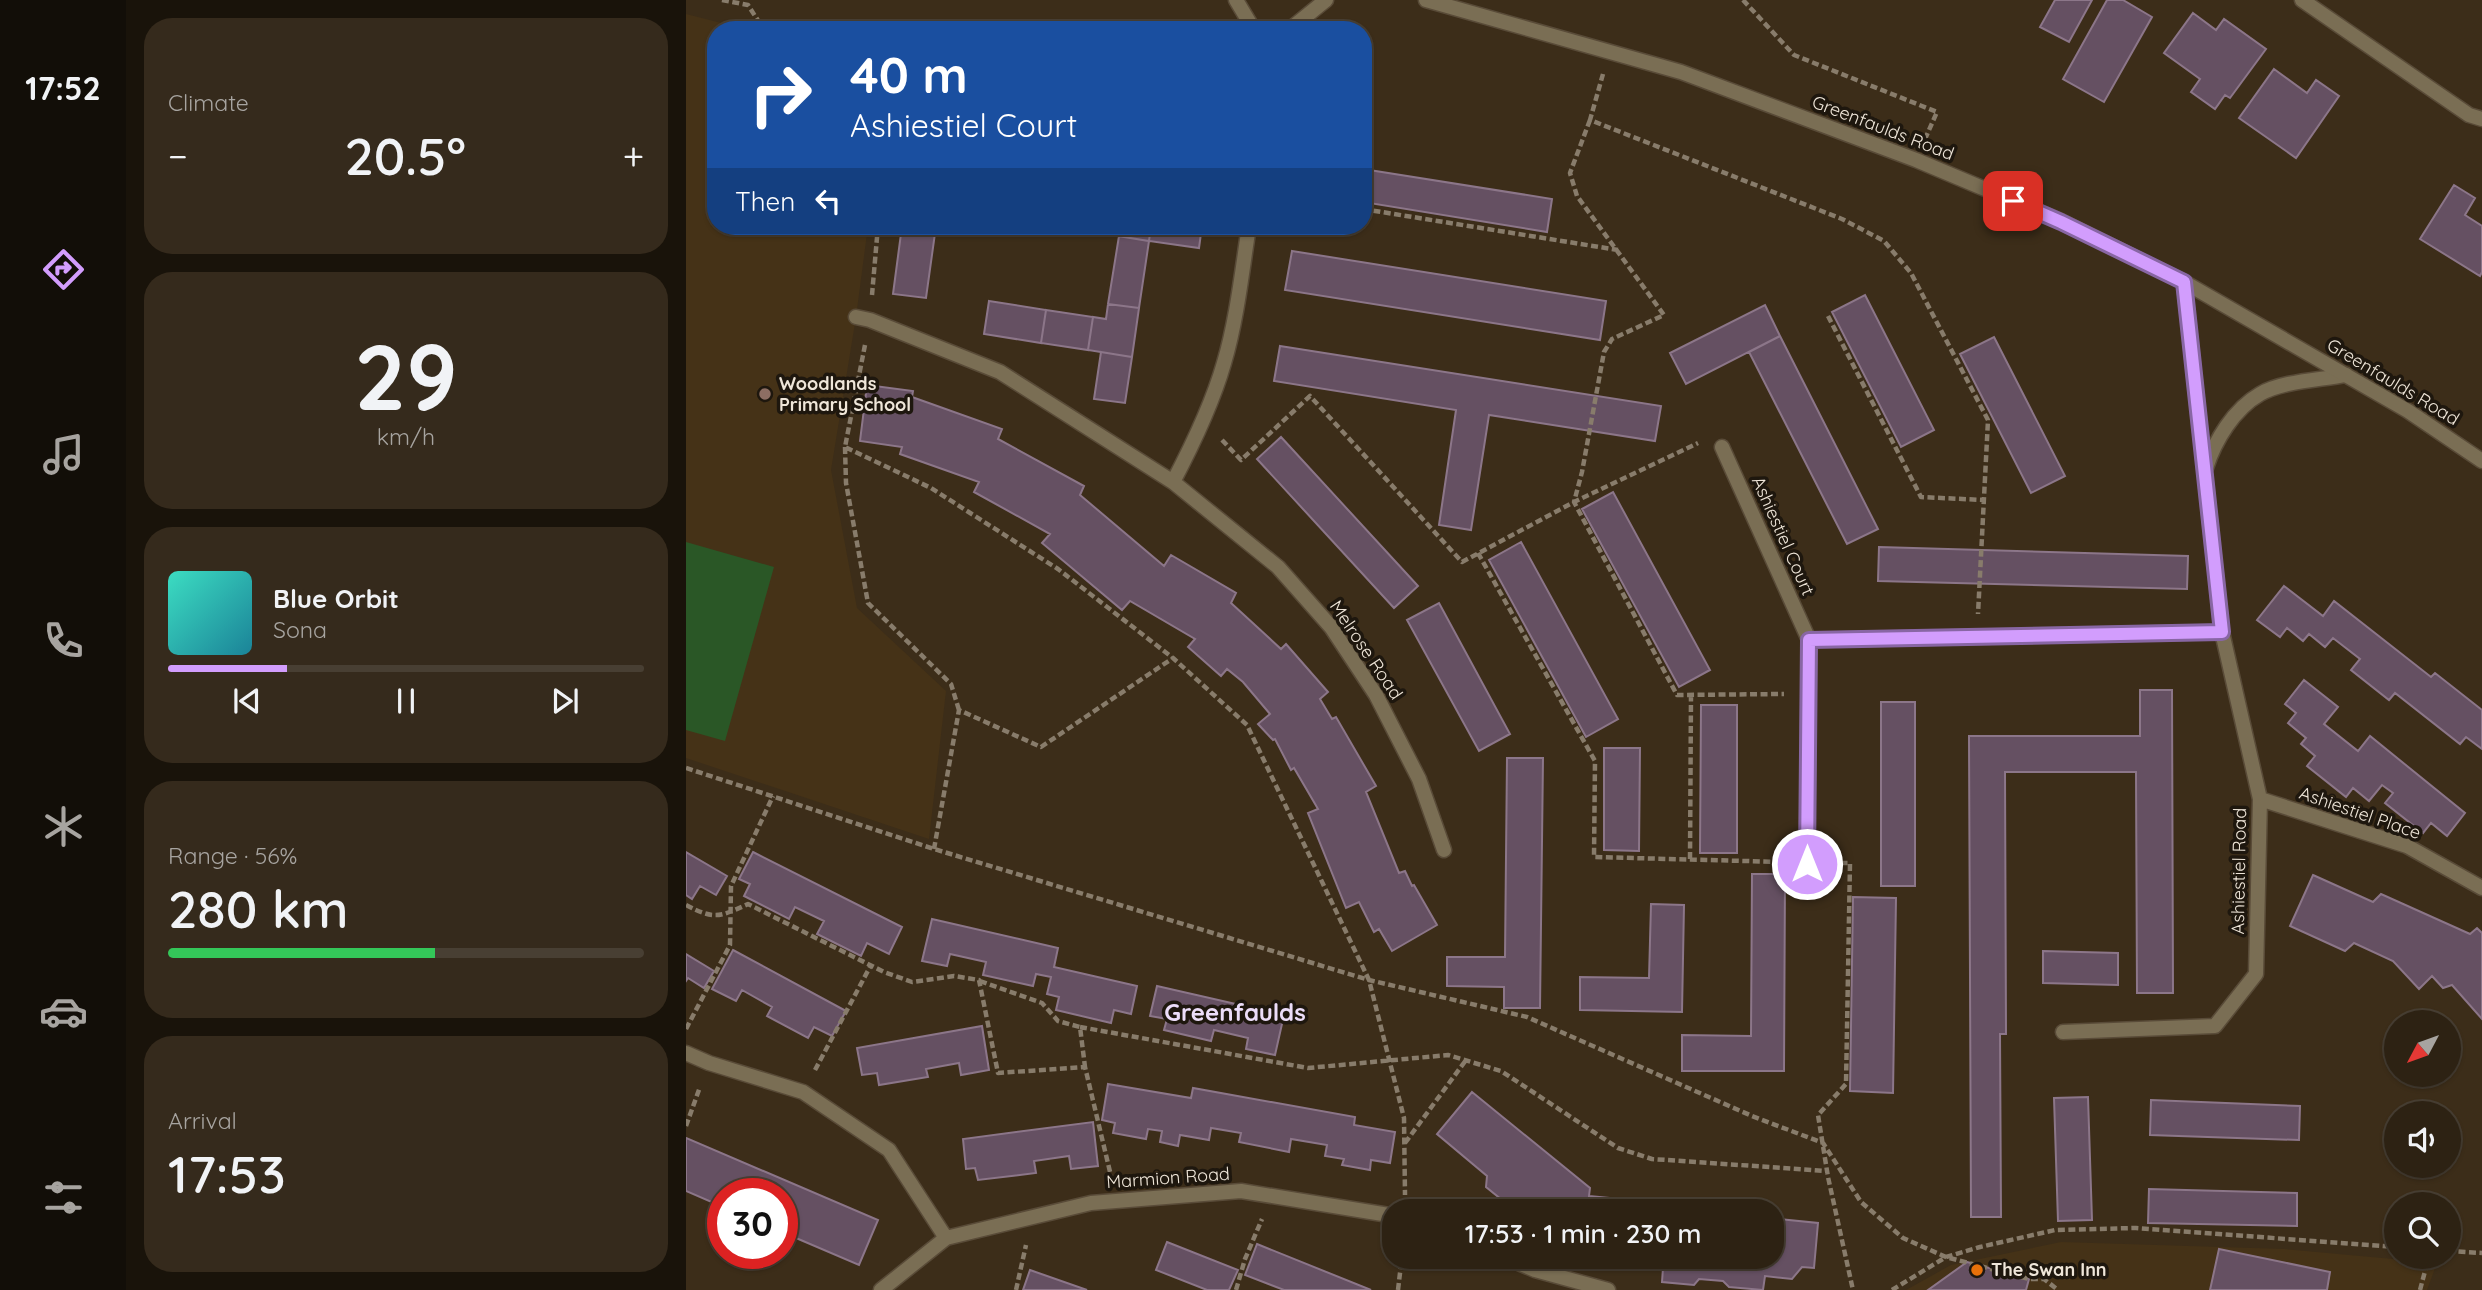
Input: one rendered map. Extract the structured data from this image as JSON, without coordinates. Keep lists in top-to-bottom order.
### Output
{
  "streets": {
    "street": [
      "Greenfaulds Road",
      "Ashiestiel Court",
      "Melrose Road",
      "Ashiestiel Place",
      "Ashiestiel Road",
      "Marmion Road"
    ]
  },
  "crossings": [
    ["Greenfaulds Road", "Ashiestiel Road"],
    ["Ashiestiel Place", "Ashiestiel Road"]
  ],
  "districts": ["Greenfaulds"],
  "places": ["Woodlands Primary School", "The Swan Inn"],
  "north": "bottom left",
  "page": {
    "tabs": "17:52",
    "tile": [
      "Climate",
      ["29", "km/h"],
      ["Range · 56%", "280 km"],
      ["Arrival", "17:53"]
    ],
    "turn": ["40 m", "Ashiestiel Court"],
    "heat": ["−", "20.5°", "+"],
    "then": "Then",
    "song": ["Blue Orbit", "Sona"],
    "limit": "30",
    "trip": "17:53 · 1 min · 230 m"
  }
}
